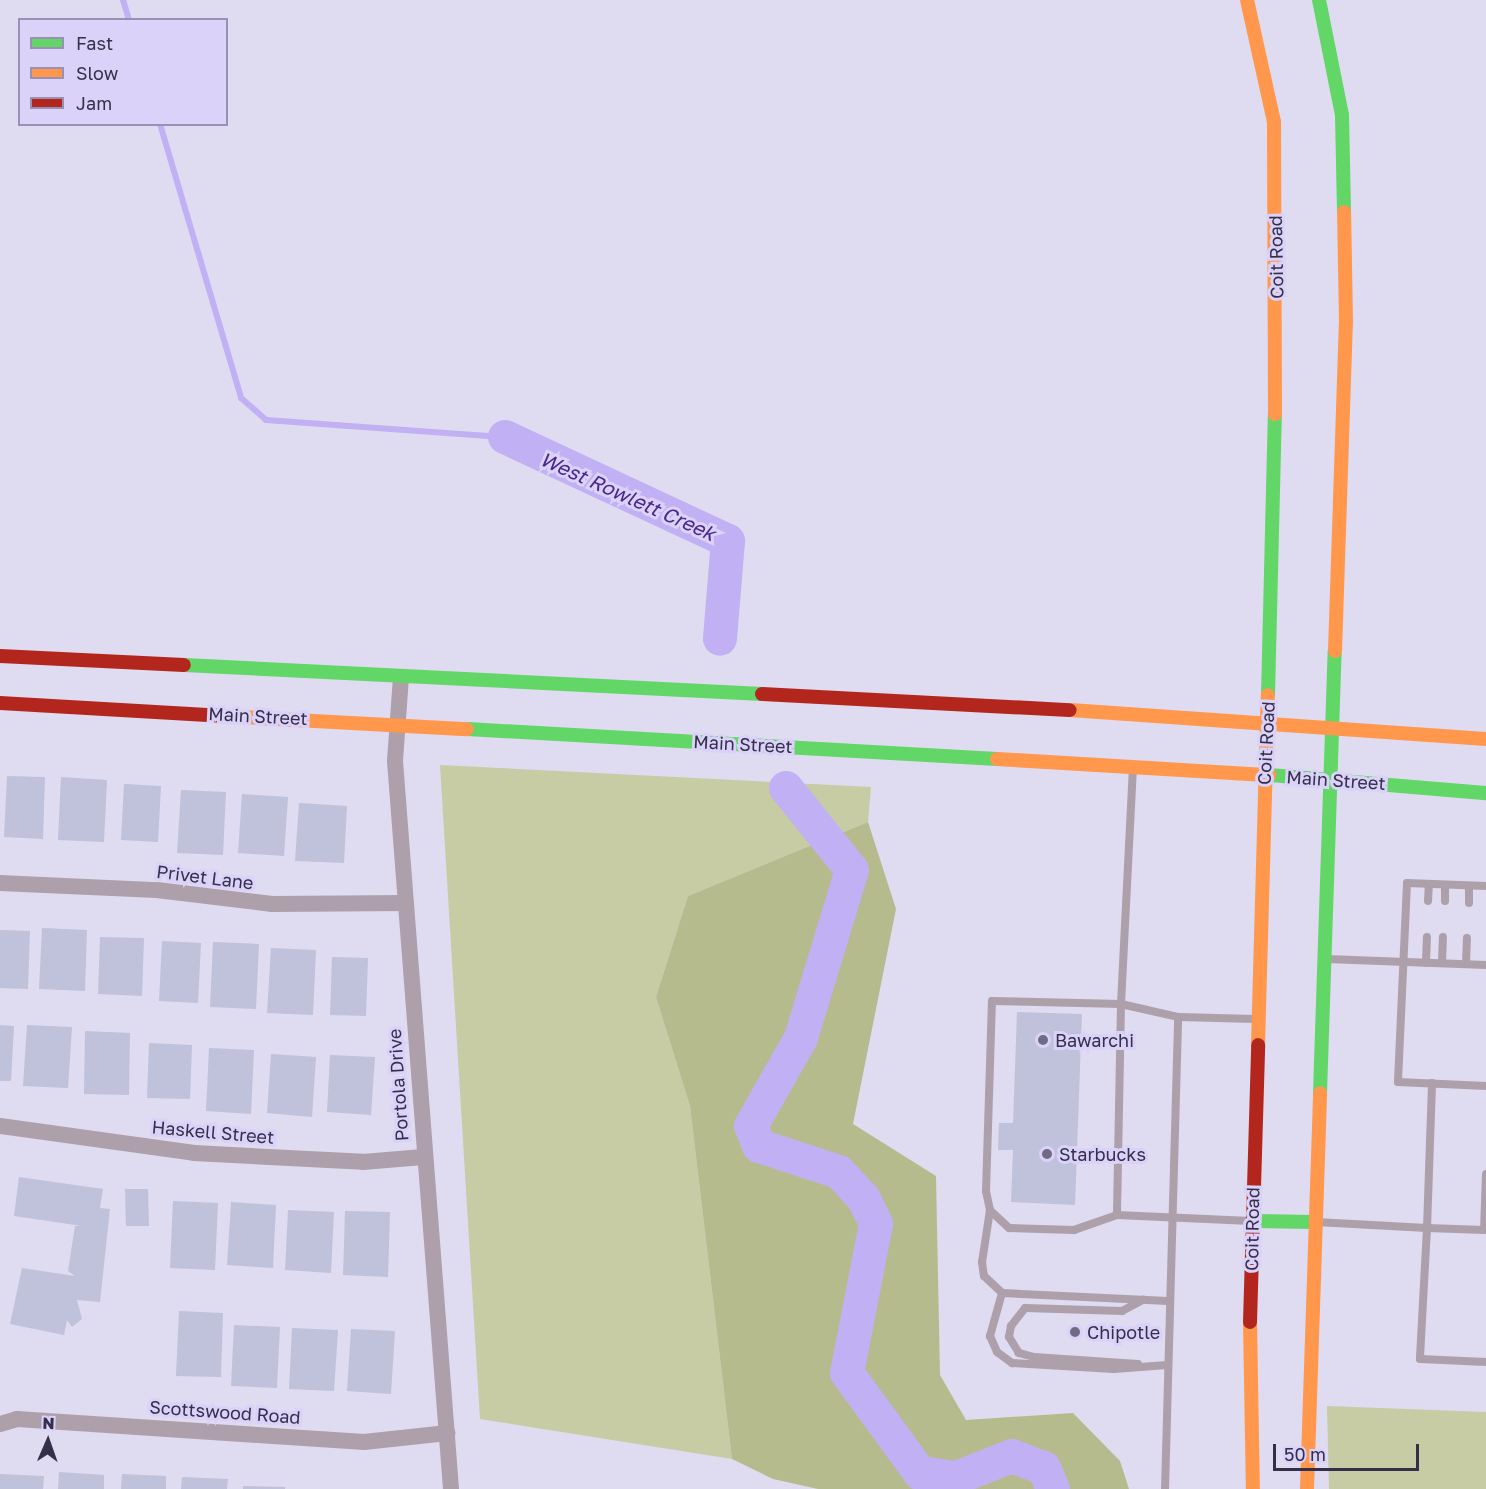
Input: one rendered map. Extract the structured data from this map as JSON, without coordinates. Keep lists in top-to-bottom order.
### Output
{
  "streets": {
    "main road": ["Coit Road", "Main Street"],
    "street": [
      "Privet Lane",
      "Portola Drive",
      "Haskell Street",
      "Scottswood Road"
    ]
  },
  "crossings": [
    ["Coit Road", "Main Street"],
    ["Main Street", "Portola Drive"],
    ["Privet Lane", "Portola Drive"],
    ["Portola Drive", "Haskell Street"],
    ["Portola Drive", "Scottswood Road"]
  ],
  "water": ["West Rowlett Creek"],
  "places": ["Bawarchi", "Starbucks", "Chipotle"],
  "legend": ["Fast", "Slow", "Jam"],
  "scale_bar": "50 m",
  "north": "top"
}
